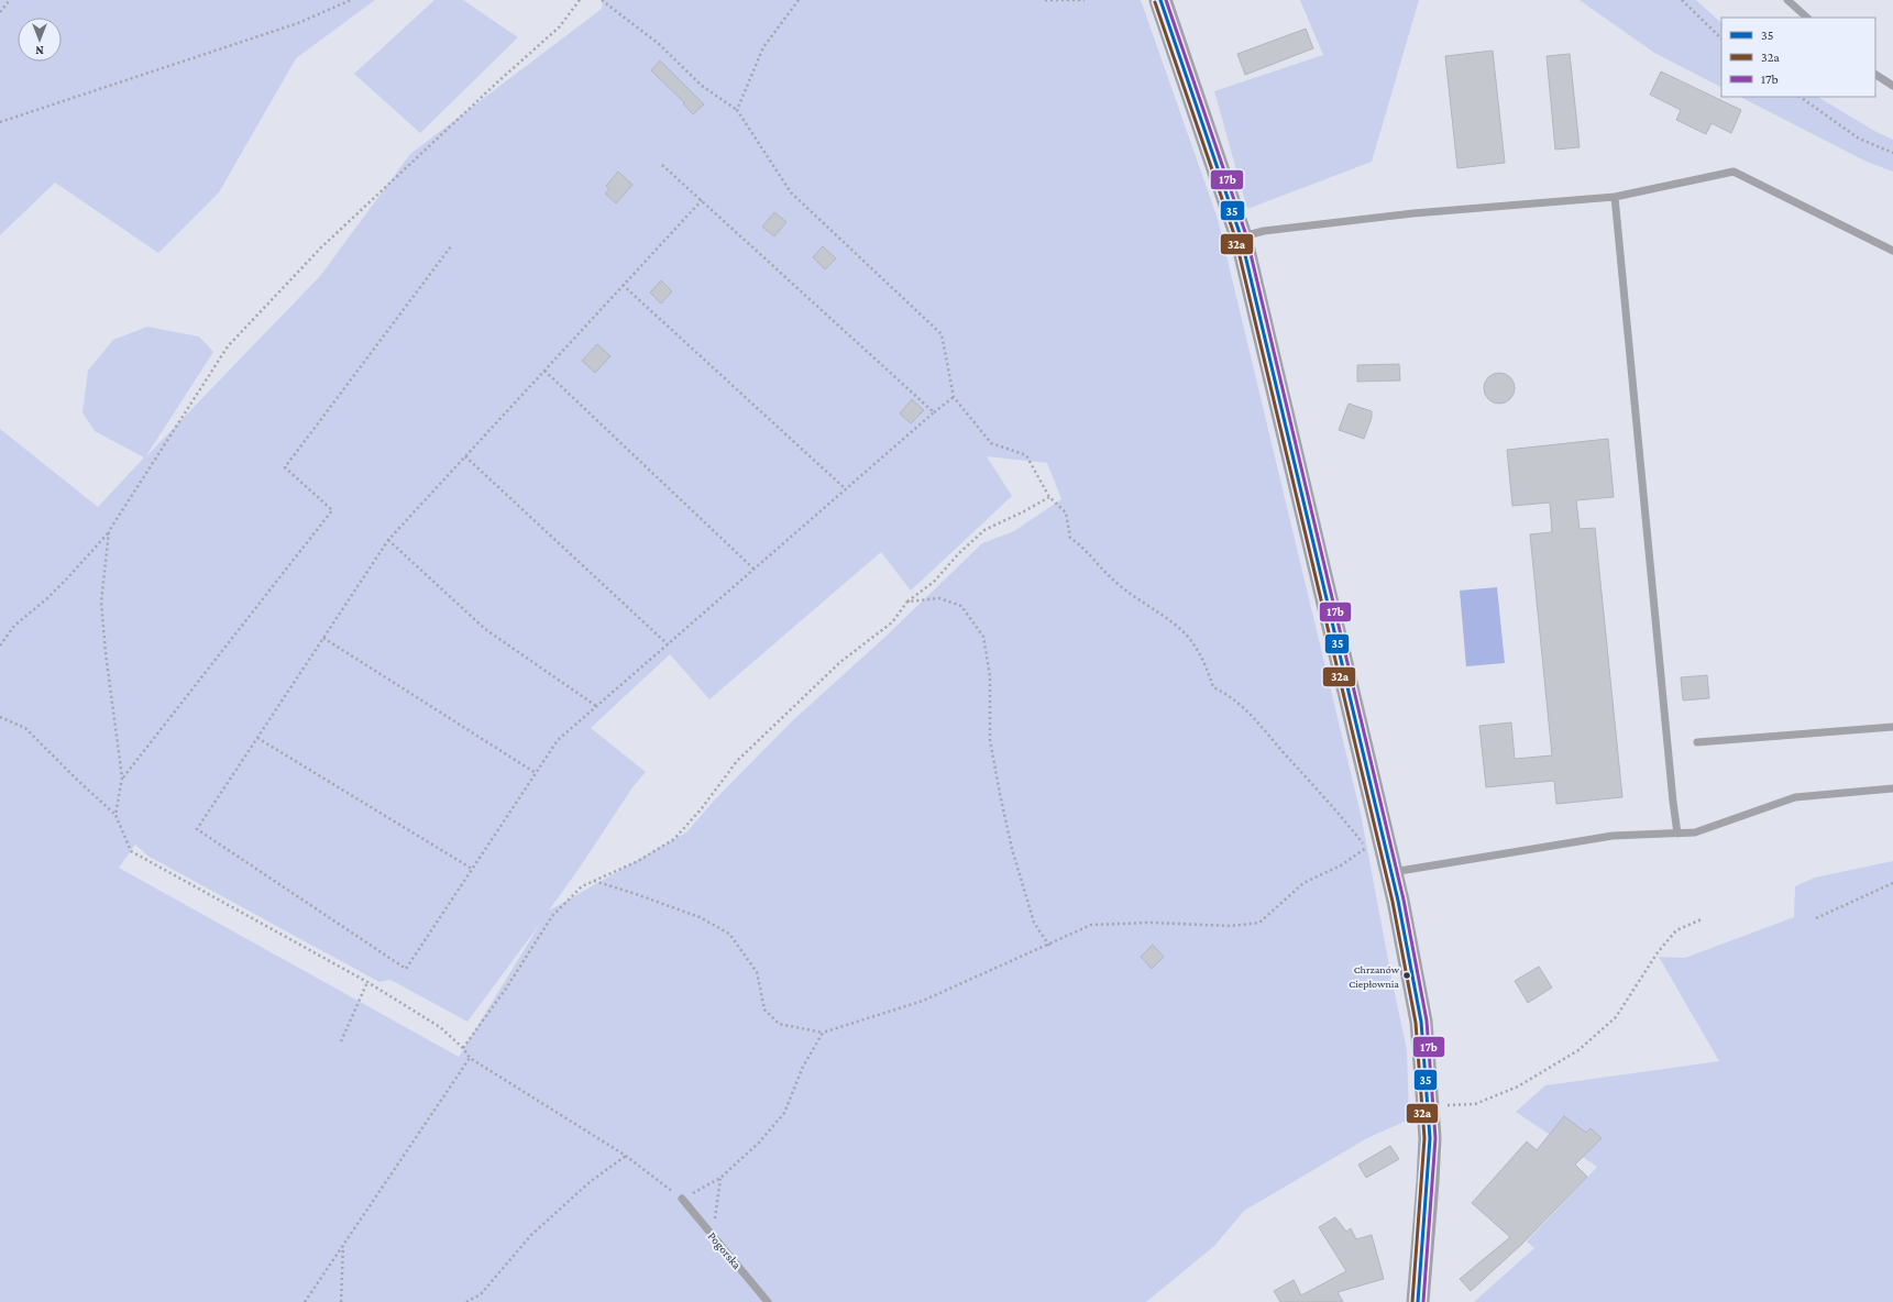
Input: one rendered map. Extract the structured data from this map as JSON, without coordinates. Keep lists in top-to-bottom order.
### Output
{
  "streets": {
    "lane": ["Pogorska"]
  },
  "places": ["Chrzanów Ciepłownia"],
  "lines": ["transit line 35", "transit line 17b", "transit line 32a"],
  "legend": ["35", "32a", "17b"],
  "north": "bottom"
}
